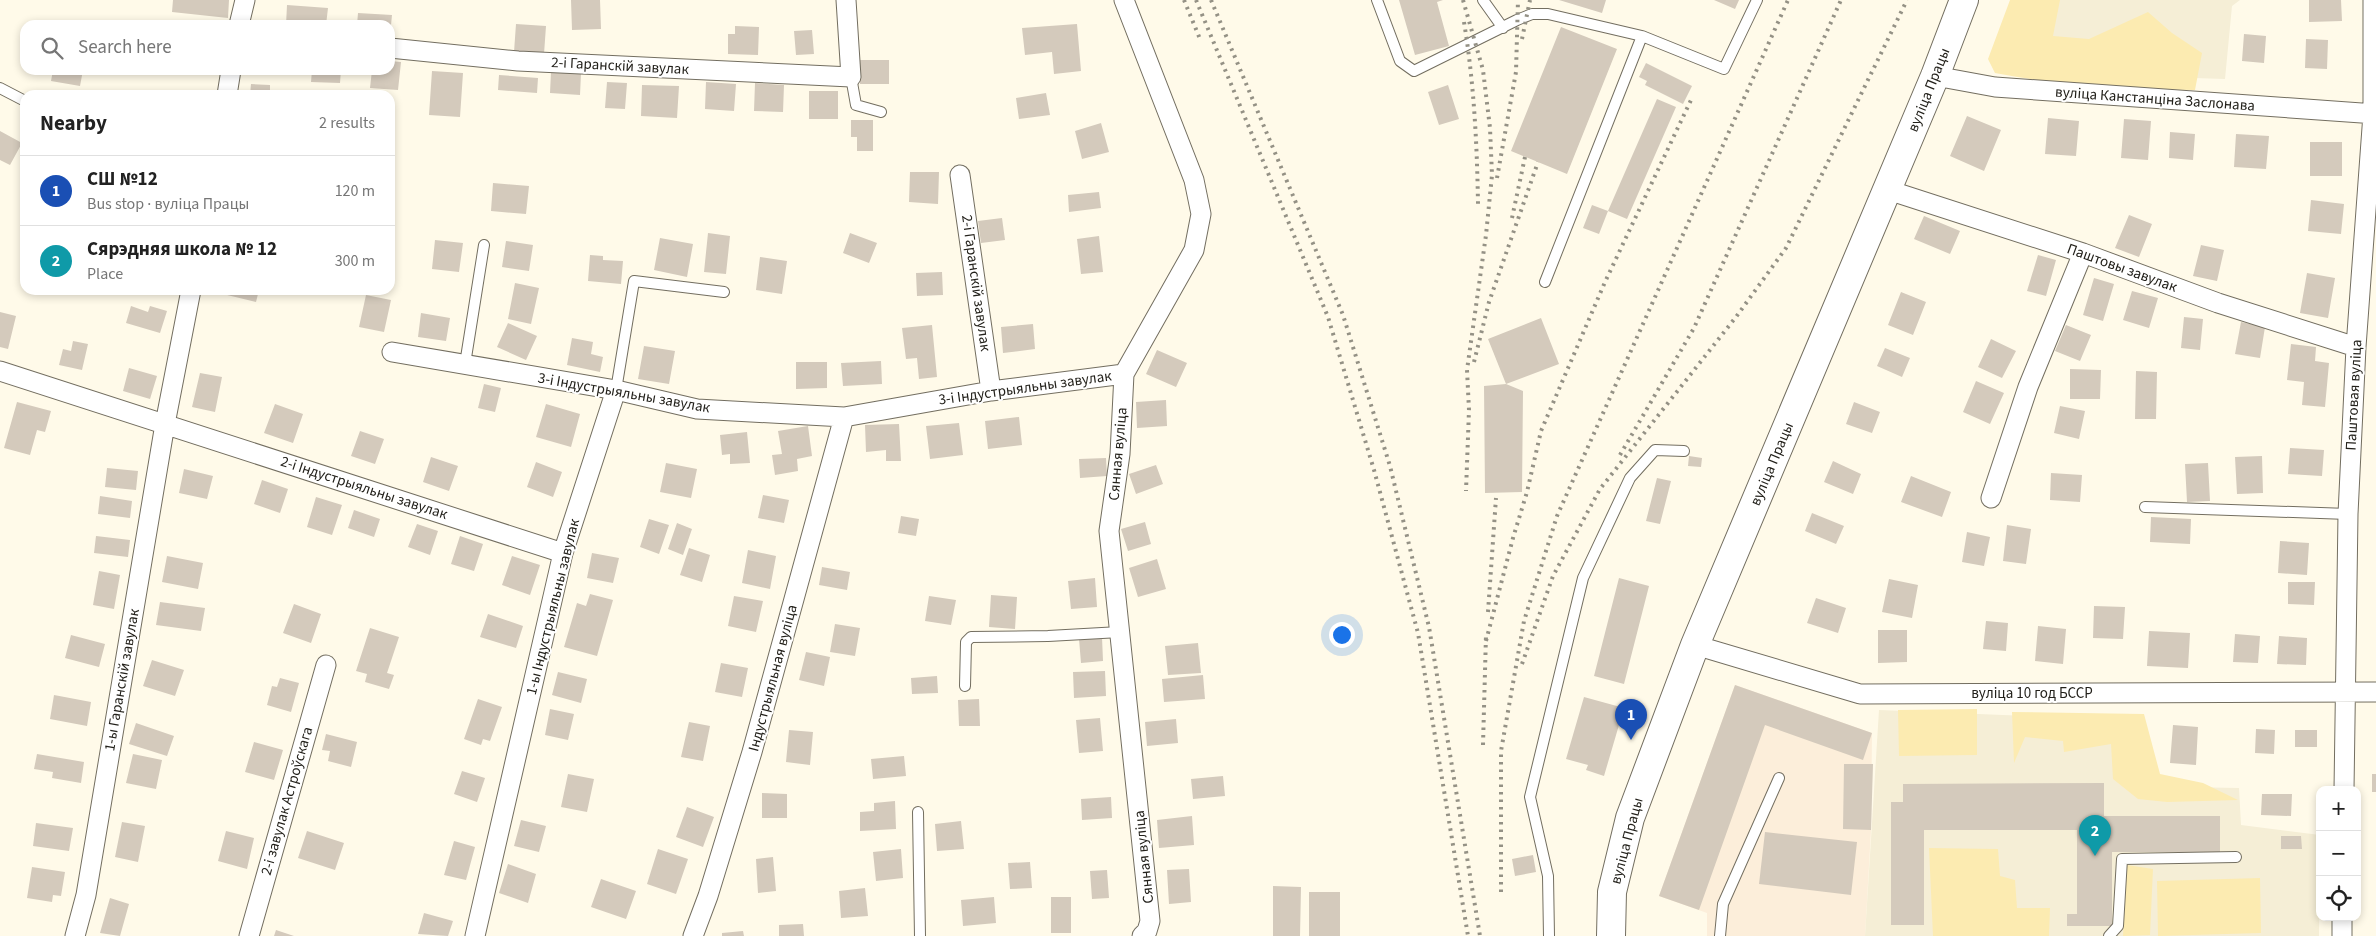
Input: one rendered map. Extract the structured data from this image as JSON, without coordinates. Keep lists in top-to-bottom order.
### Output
{
  "streets": {
    "main road": ["вуліца Працы"],
    "street": [
      "2-і Гаранскій завулак",
      "вуліца Канстанціна Заслонава",
      "Паштовы завулак",
      "3-і Індустрыяльны завулак",
      "Паштовая вуліца",
      "Сянная вуліца",
      "2-і Індустрыяльны завулак",
      "1-ы Індустрыяльны завулак",
      "Індустрыяльная вуліца",
      "1-ы Гаранскій завулак",
      "вуліца 10 год БССР",
      "2-і завулак Астроўскага"
    ]
  },
  "crossings": [
    ["2-і Гаранскій завулак", "3-і Індустрыяльны завулак"],
    ["вуліца Працы", "вуліца Канстанціна Заслонава"],
    ["вуліца Працы", "Паштовы завулак"],
    ["вуліца Працы", "вуліца 10 год БССР"],
    ["вуліца Канстанціна Заслонава", "Паштовая вуліца"],
    ["Паштовы завулак", "Паштовая вуліца"],
    ["3-і Індустрыяльны завулак", "Сянная вуліца"],
    ["3-і Індустрыяльны завулак", "1-ы Індустрыяльны завулак"],
    ["3-і Індустрыяльны завулак", "Індустрыяльная вуліца"],
    ["Паштовая вуліца", "вуліца 10 год БССР"],
    ["2-і Індустрыяльны завулак", "1-ы Індустрыяльны завулак"],
    ["2-і Індустрыяльны завулак", "1-ы Гаранскій завулак"]
  ],
  "page": {
    "search": "Search here",
    "heading": ["Nearby", "2 results"],
    "list": [
      {
        "mark": "1",
        "name": "СШ №12",
        "note": "Bus stop · вуліца Працы",
        "value": "120 m"
      },
      {
        "mark": "2",
        "name": "Сярэдняя школа № 12",
        "note": "Place",
        "value": "300 m"
      }
    ],
    "pins": ["1", "2"],
    "map_buttons": ["+", "−"]
  }
}
